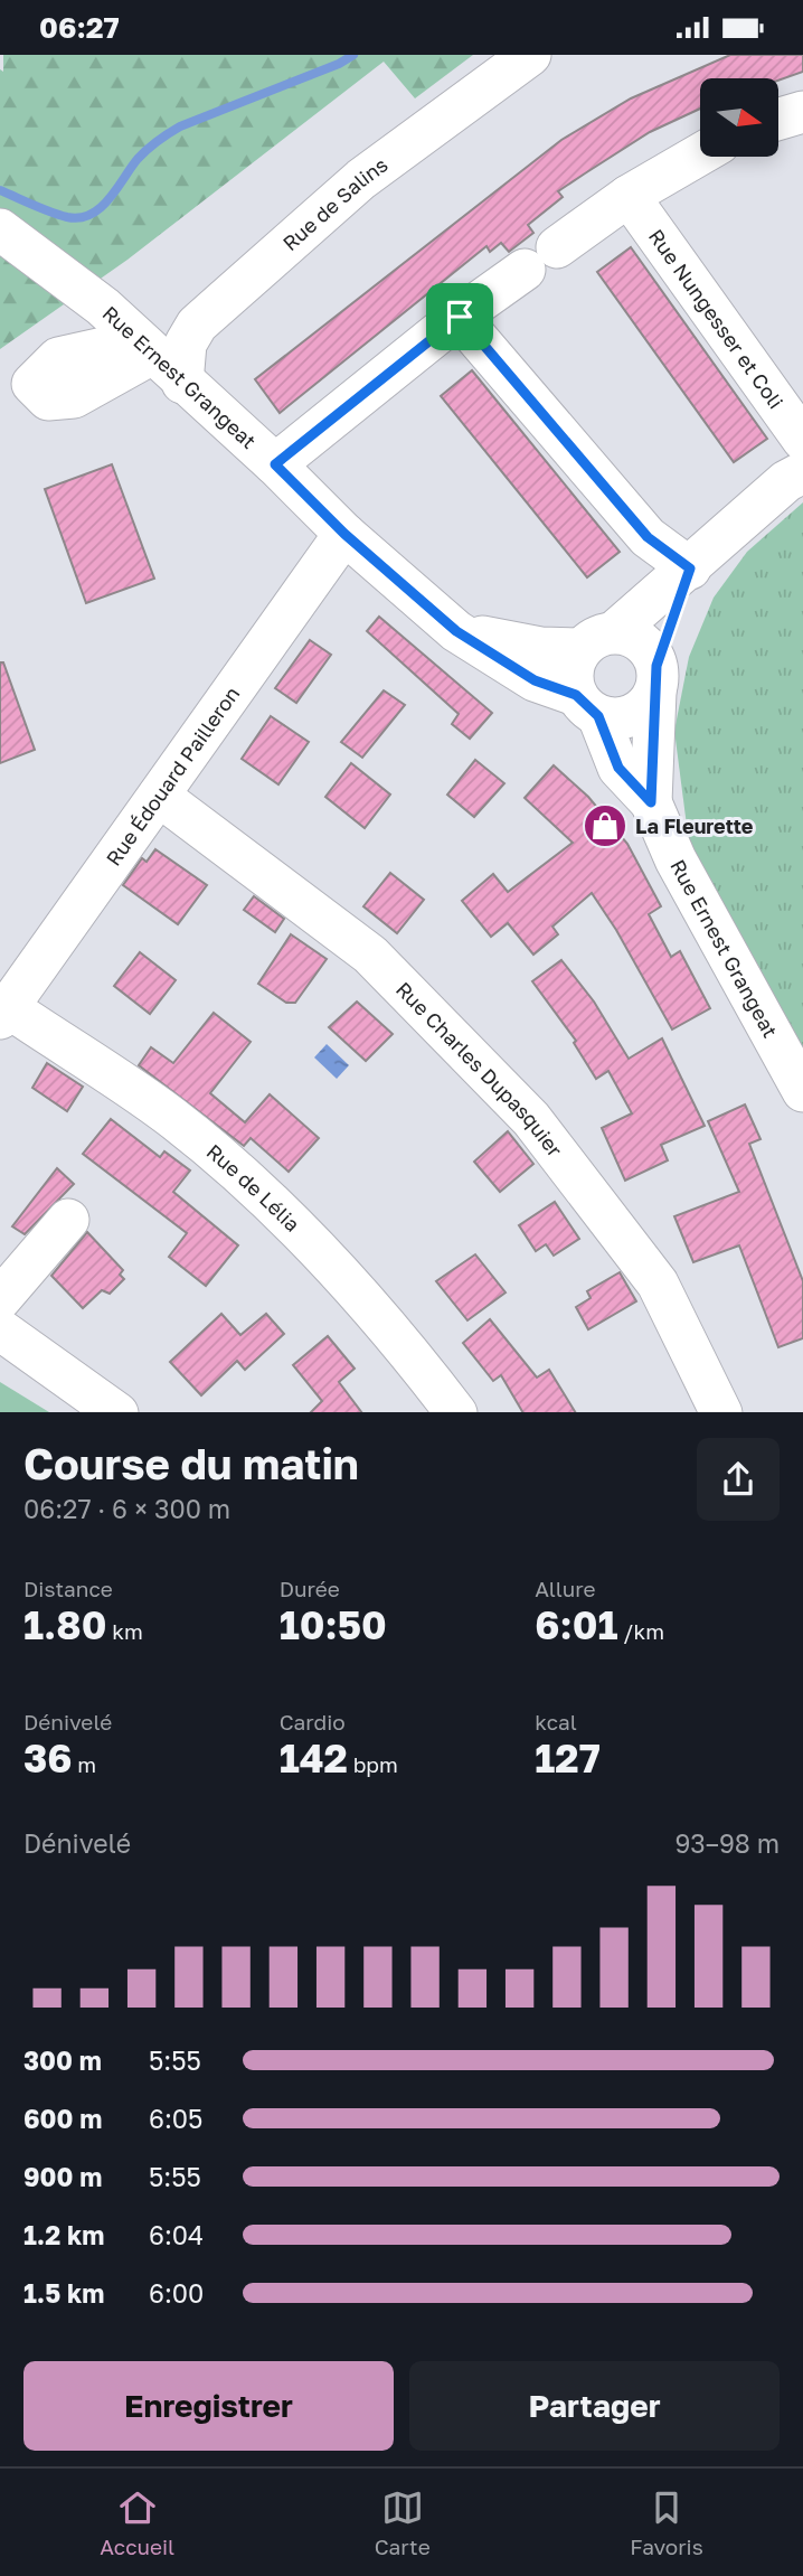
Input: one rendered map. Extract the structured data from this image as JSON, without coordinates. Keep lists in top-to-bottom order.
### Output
{
  "streets": {
    "street": [
      "Rue de Salins",
      "Rue Nungesser et Coli",
      "Rue Ernest Grangeat",
      "Rue Édouard Pailleron",
      "Rue Charles Dupasquier",
      "Rue de Lélia"
    ]
  },
  "crossings": [
    ["Rue de Salins", "Rue Ernest Grangeat"],
    ["Rue Ernest Grangeat", "Rue Édouard Pailleron"],
    ["Rue Édouard Pailleron", "Rue Charles Dupasquier"],
    ["Rue Édouard Pailleron", "Rue de Lélia"]
  ],
  "places": {
    "shop": ["La Fleurette"]
  },
  "north": "right",
  "page": {
    "status": "06:27",
    "heading": ["Course du matin", "06:27 · 6 × 300 m"],
    "stats": [
      ["Distance", "1.80 km"],
      ["Durée", "10:50"],
      ["Allure", "6:01 /km"],
      ["Dénivelé", "36 m"],
      ["Cardio", "142 bpm"],
      ["kcal", "127"]
    ],
    "chart": ["Dénivelé", "93–98 m"],
    "list": [
      {
        "name": "300 m",
        "note": "5:55"
      },
      {
        "name": "600 m",
        "note": "6:05"
      },
      {
        "name": "900 m",
        "note": "5:55"
      },
      {
        "name": "1.2 km",
        "note": "6:04"
      },
      {
        "name": "1.5 km",
        "note": "6:00"
      }
    ],
    "buttons": ["Enregistrer", "Partager"],
    "tabs": ["Accueil", "Carte", "Favoris"]
  }
}
